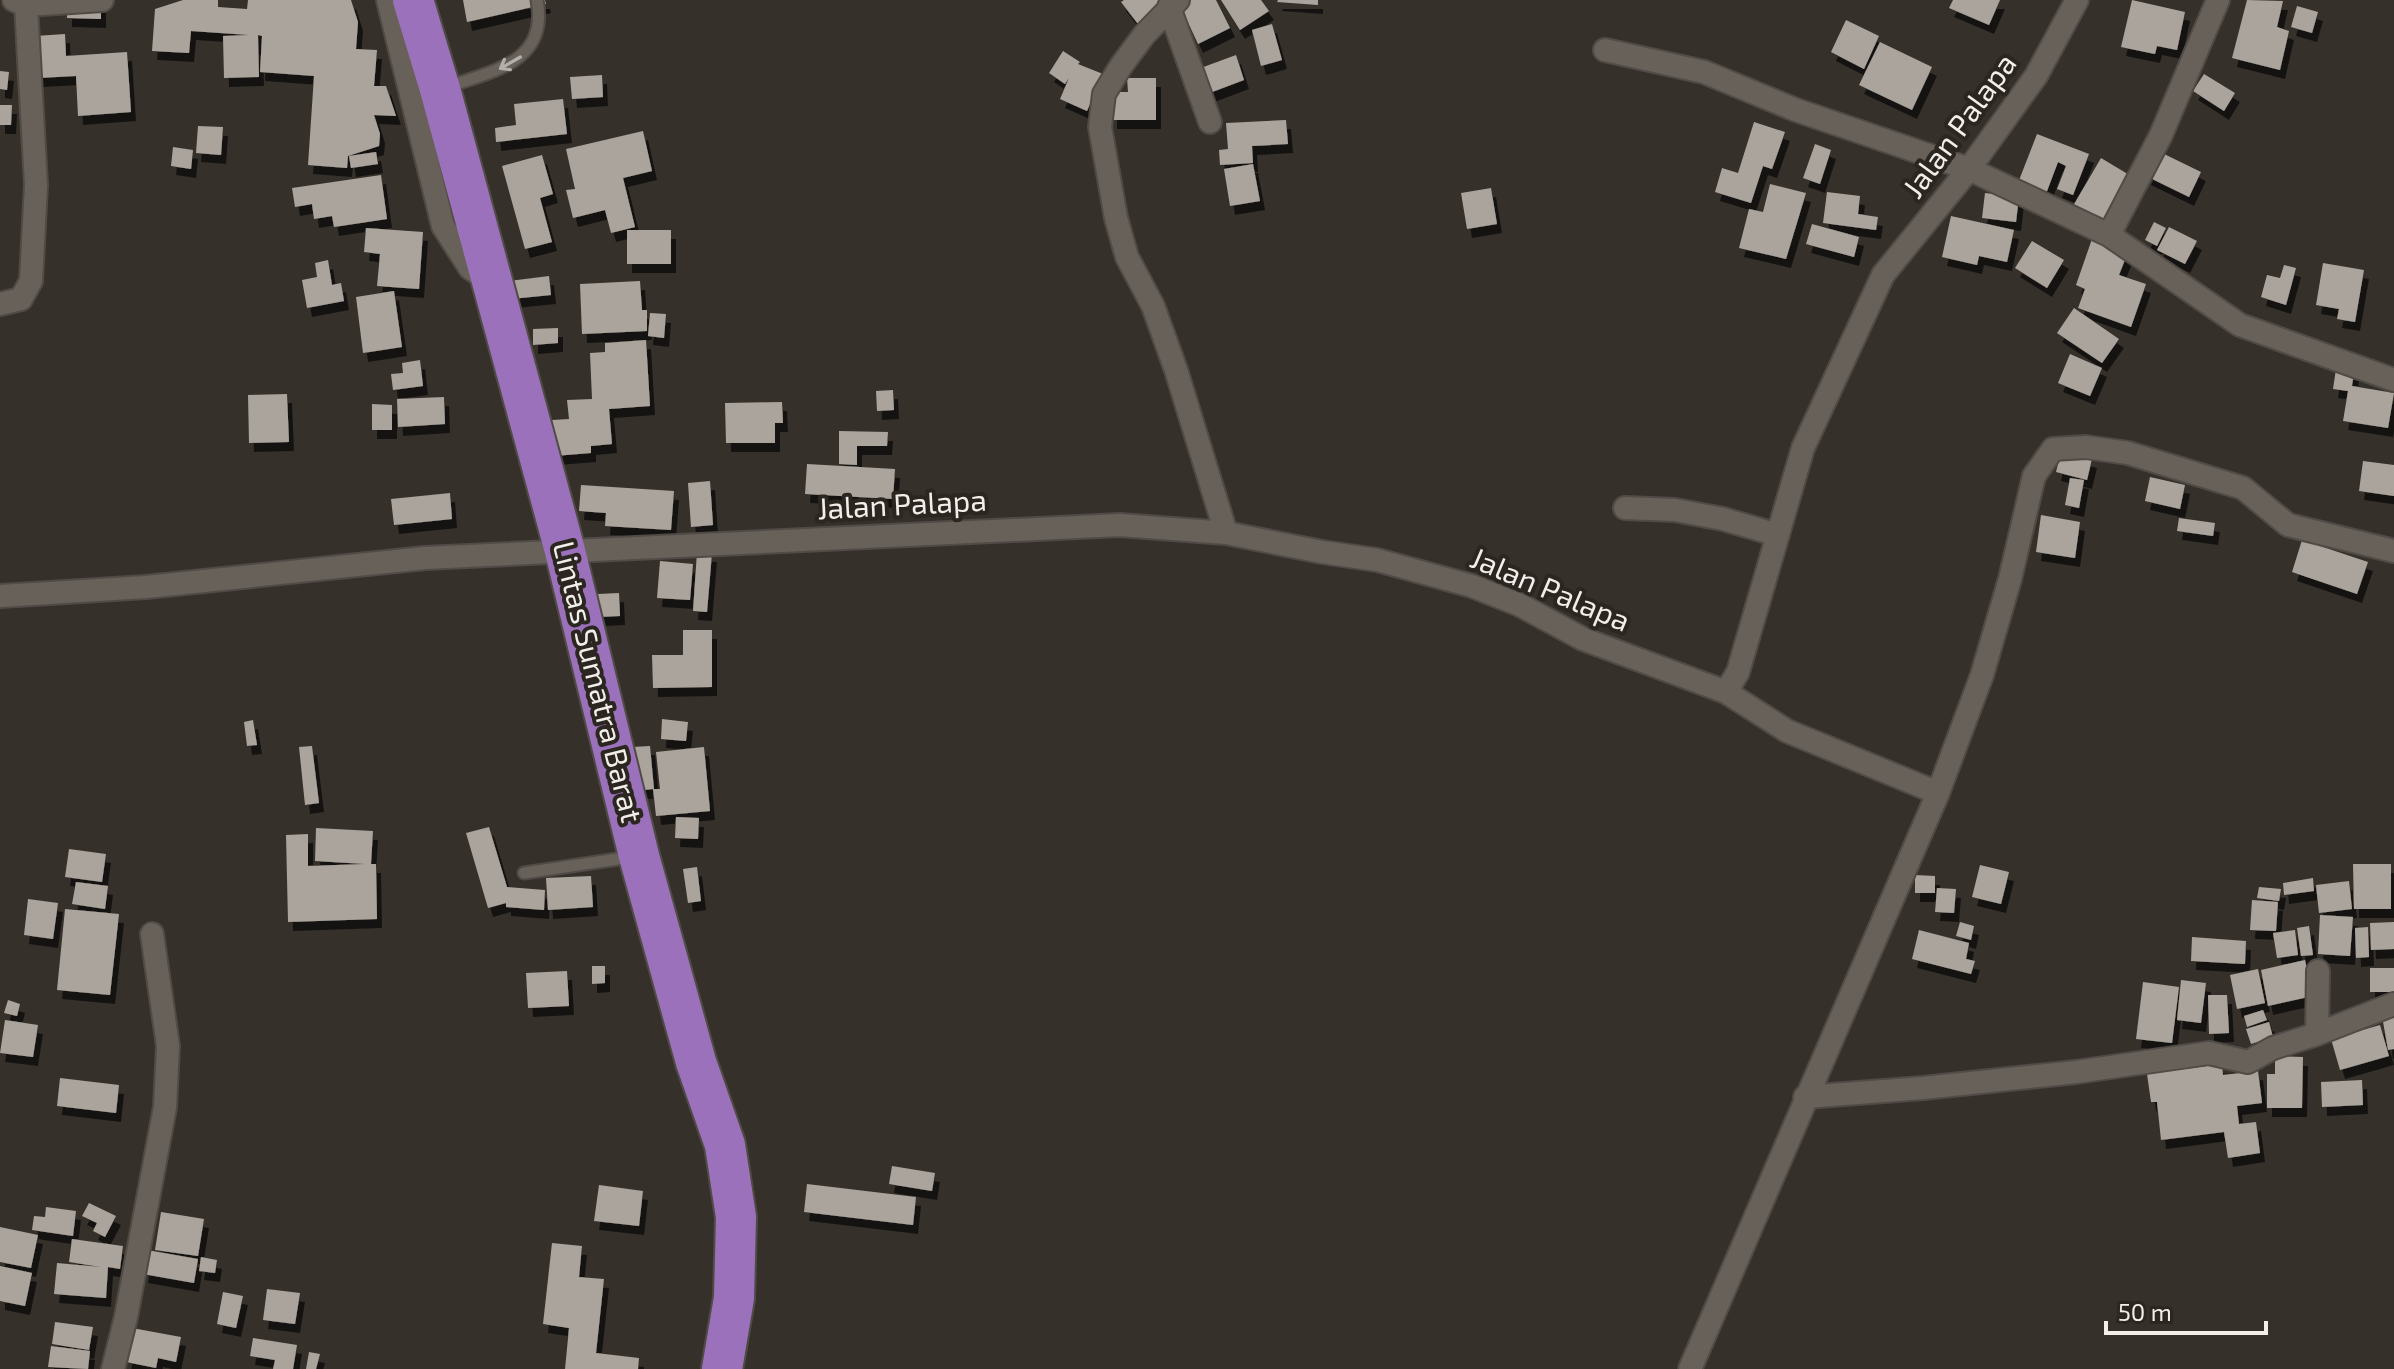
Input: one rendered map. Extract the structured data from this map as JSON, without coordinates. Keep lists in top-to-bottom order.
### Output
{
  "streets": {
    "highway": ["Lintas Sumatra Barat"],
    "street": ["Jalan Palapa"]
  },
  "crossings": [
    ["Jalan Palapa", "Lintas Sumatra Barat"]
  ],
  "scale_bar": "50 m"
}
